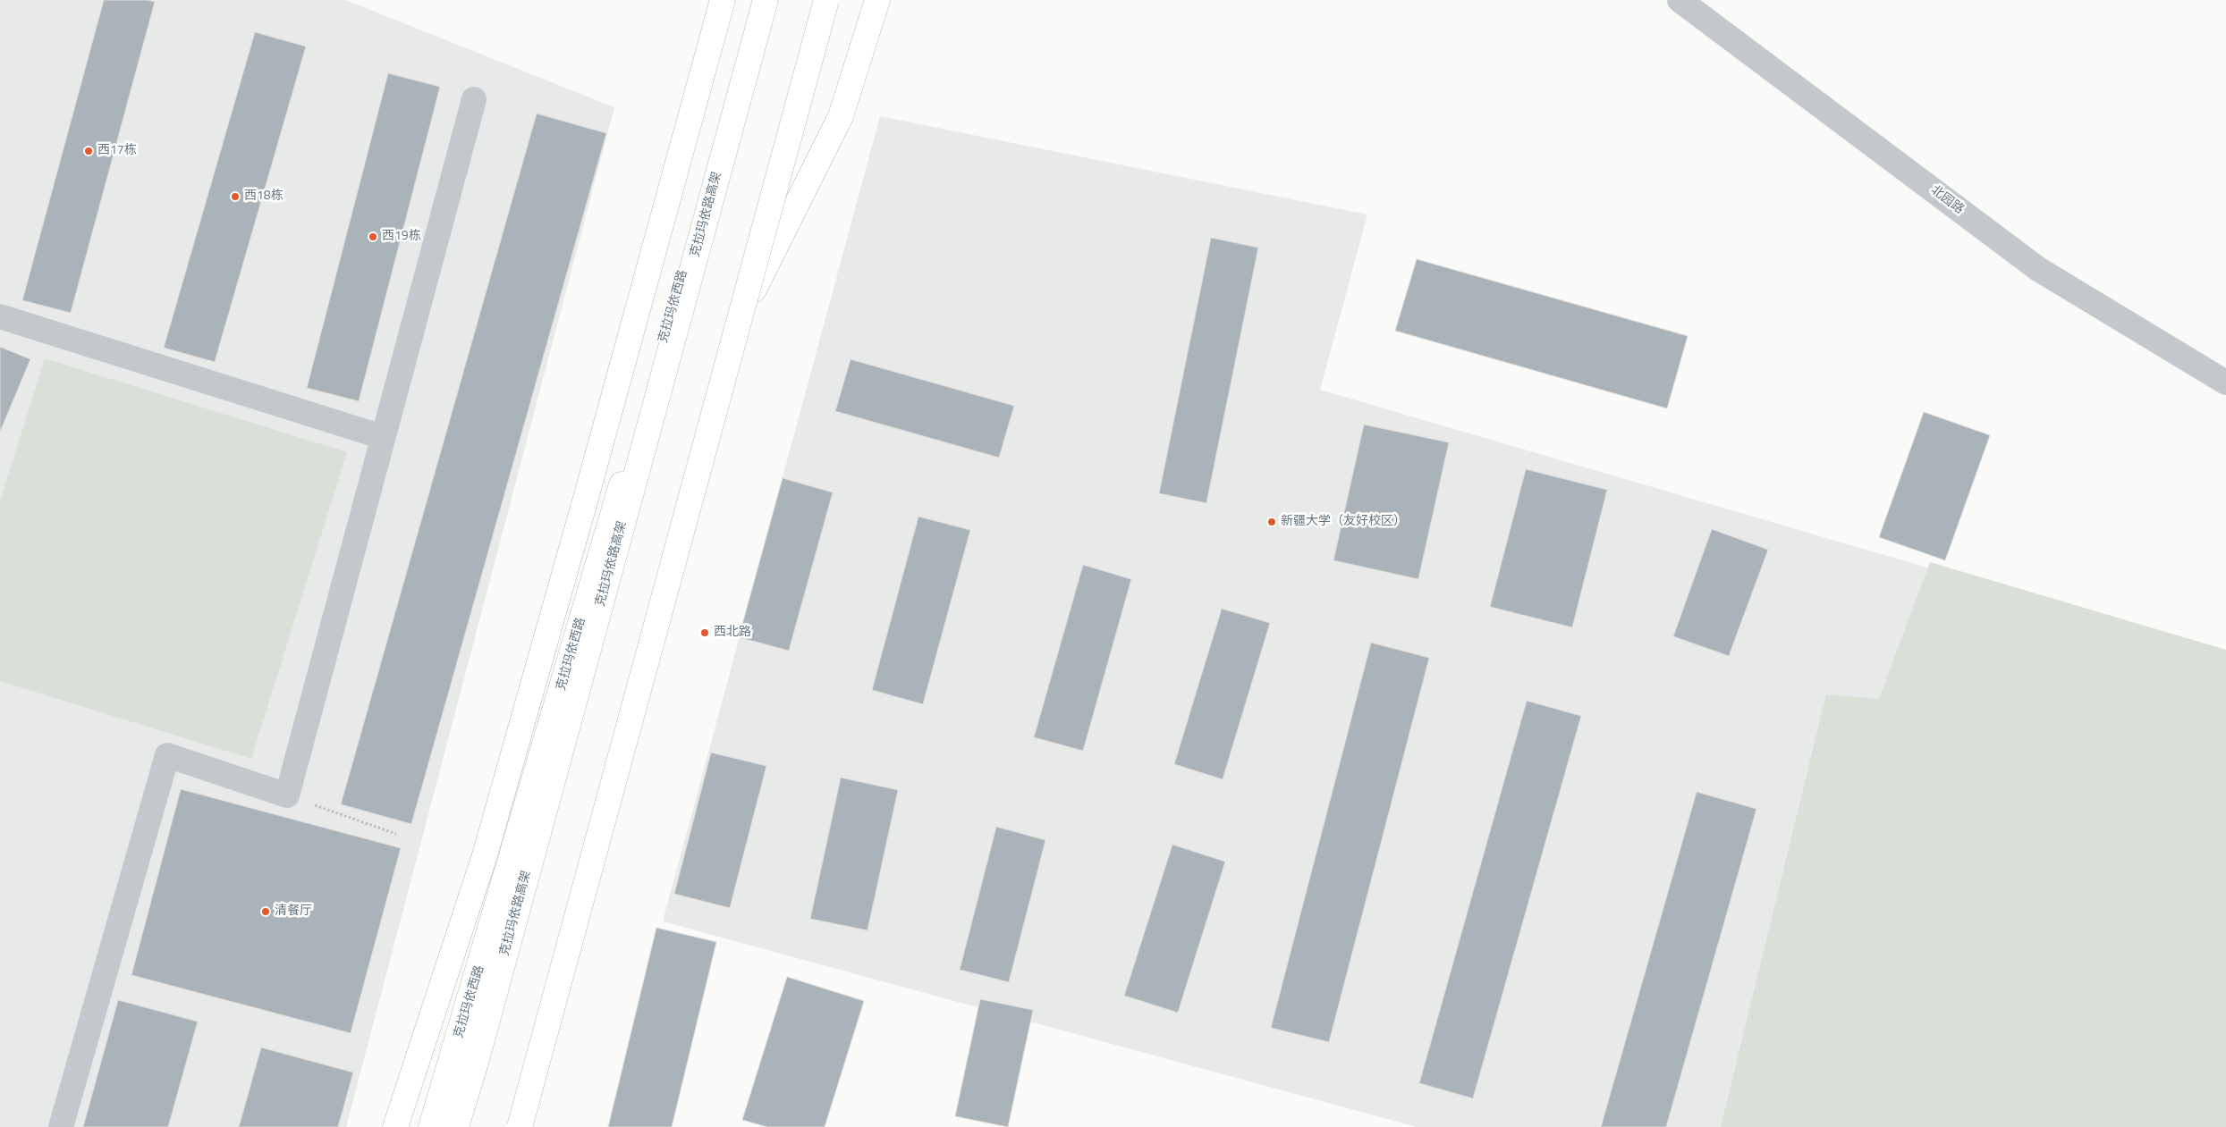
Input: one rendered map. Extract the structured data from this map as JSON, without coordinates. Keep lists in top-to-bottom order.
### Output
{
  "streets": {
    "main road": ["克拉玛依路高架", "克拉玛依西路"],
    "street": ["北园路"]
  },
  "places": [
    "西17栋",
    "西18栋",
    "西19栋",
    "新疆大学（友好校区）",
    "西北路",
    "清餐厅"
  ]
}
